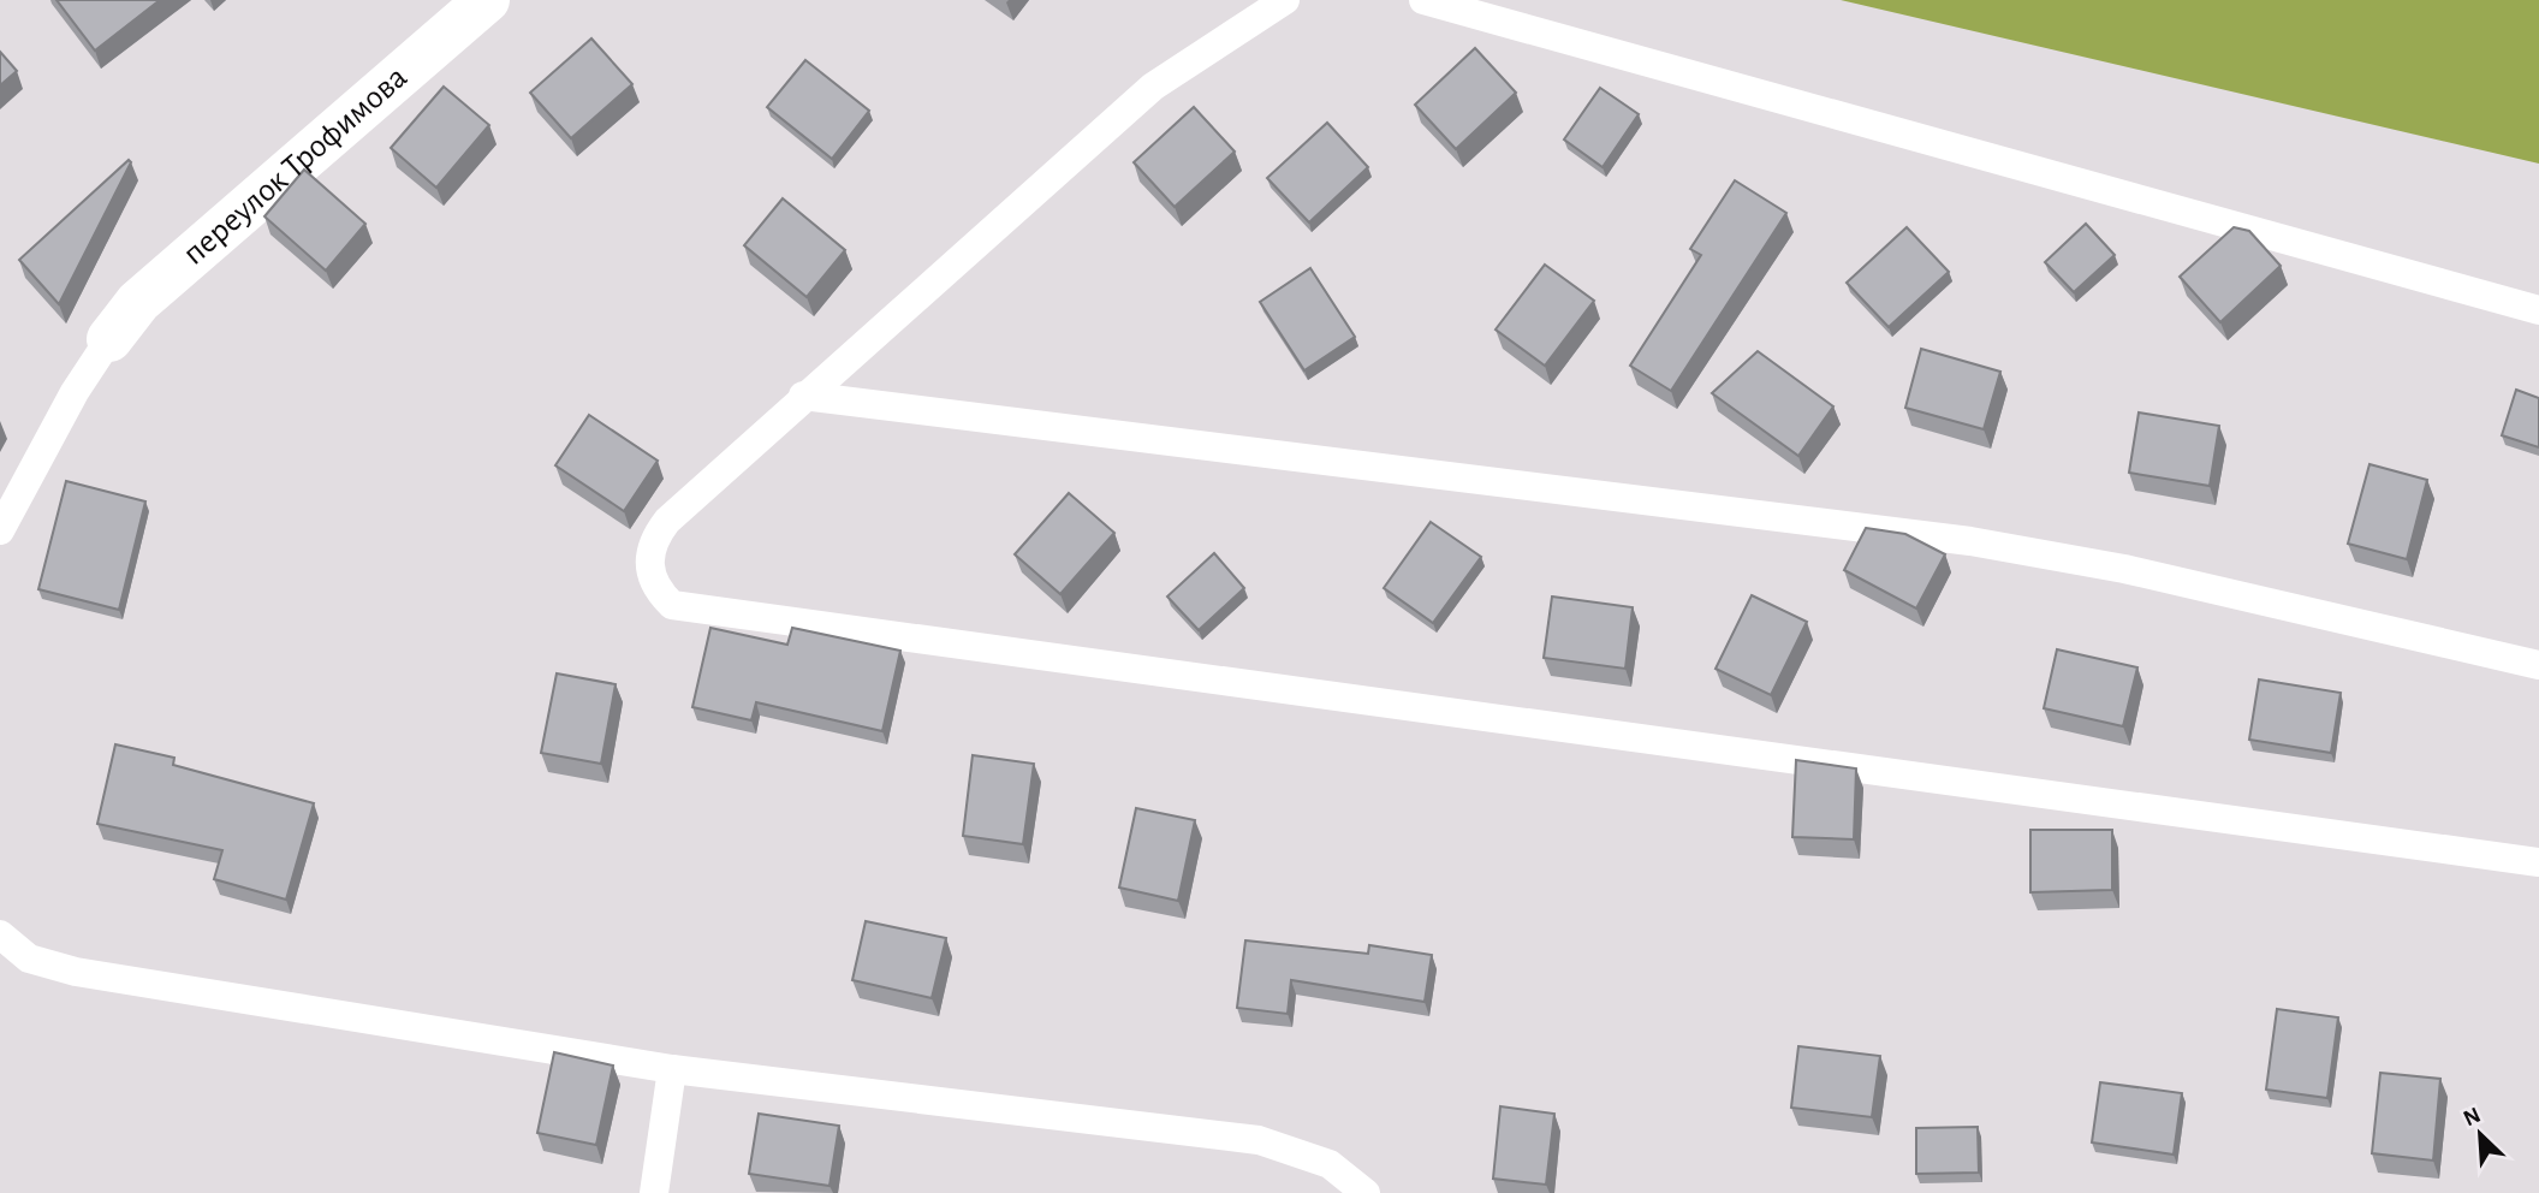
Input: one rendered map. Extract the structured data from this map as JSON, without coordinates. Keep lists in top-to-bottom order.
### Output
{
  "streets": {
    "street": ["переулок Трофимова"]
  },
  "north": "top left"
}
